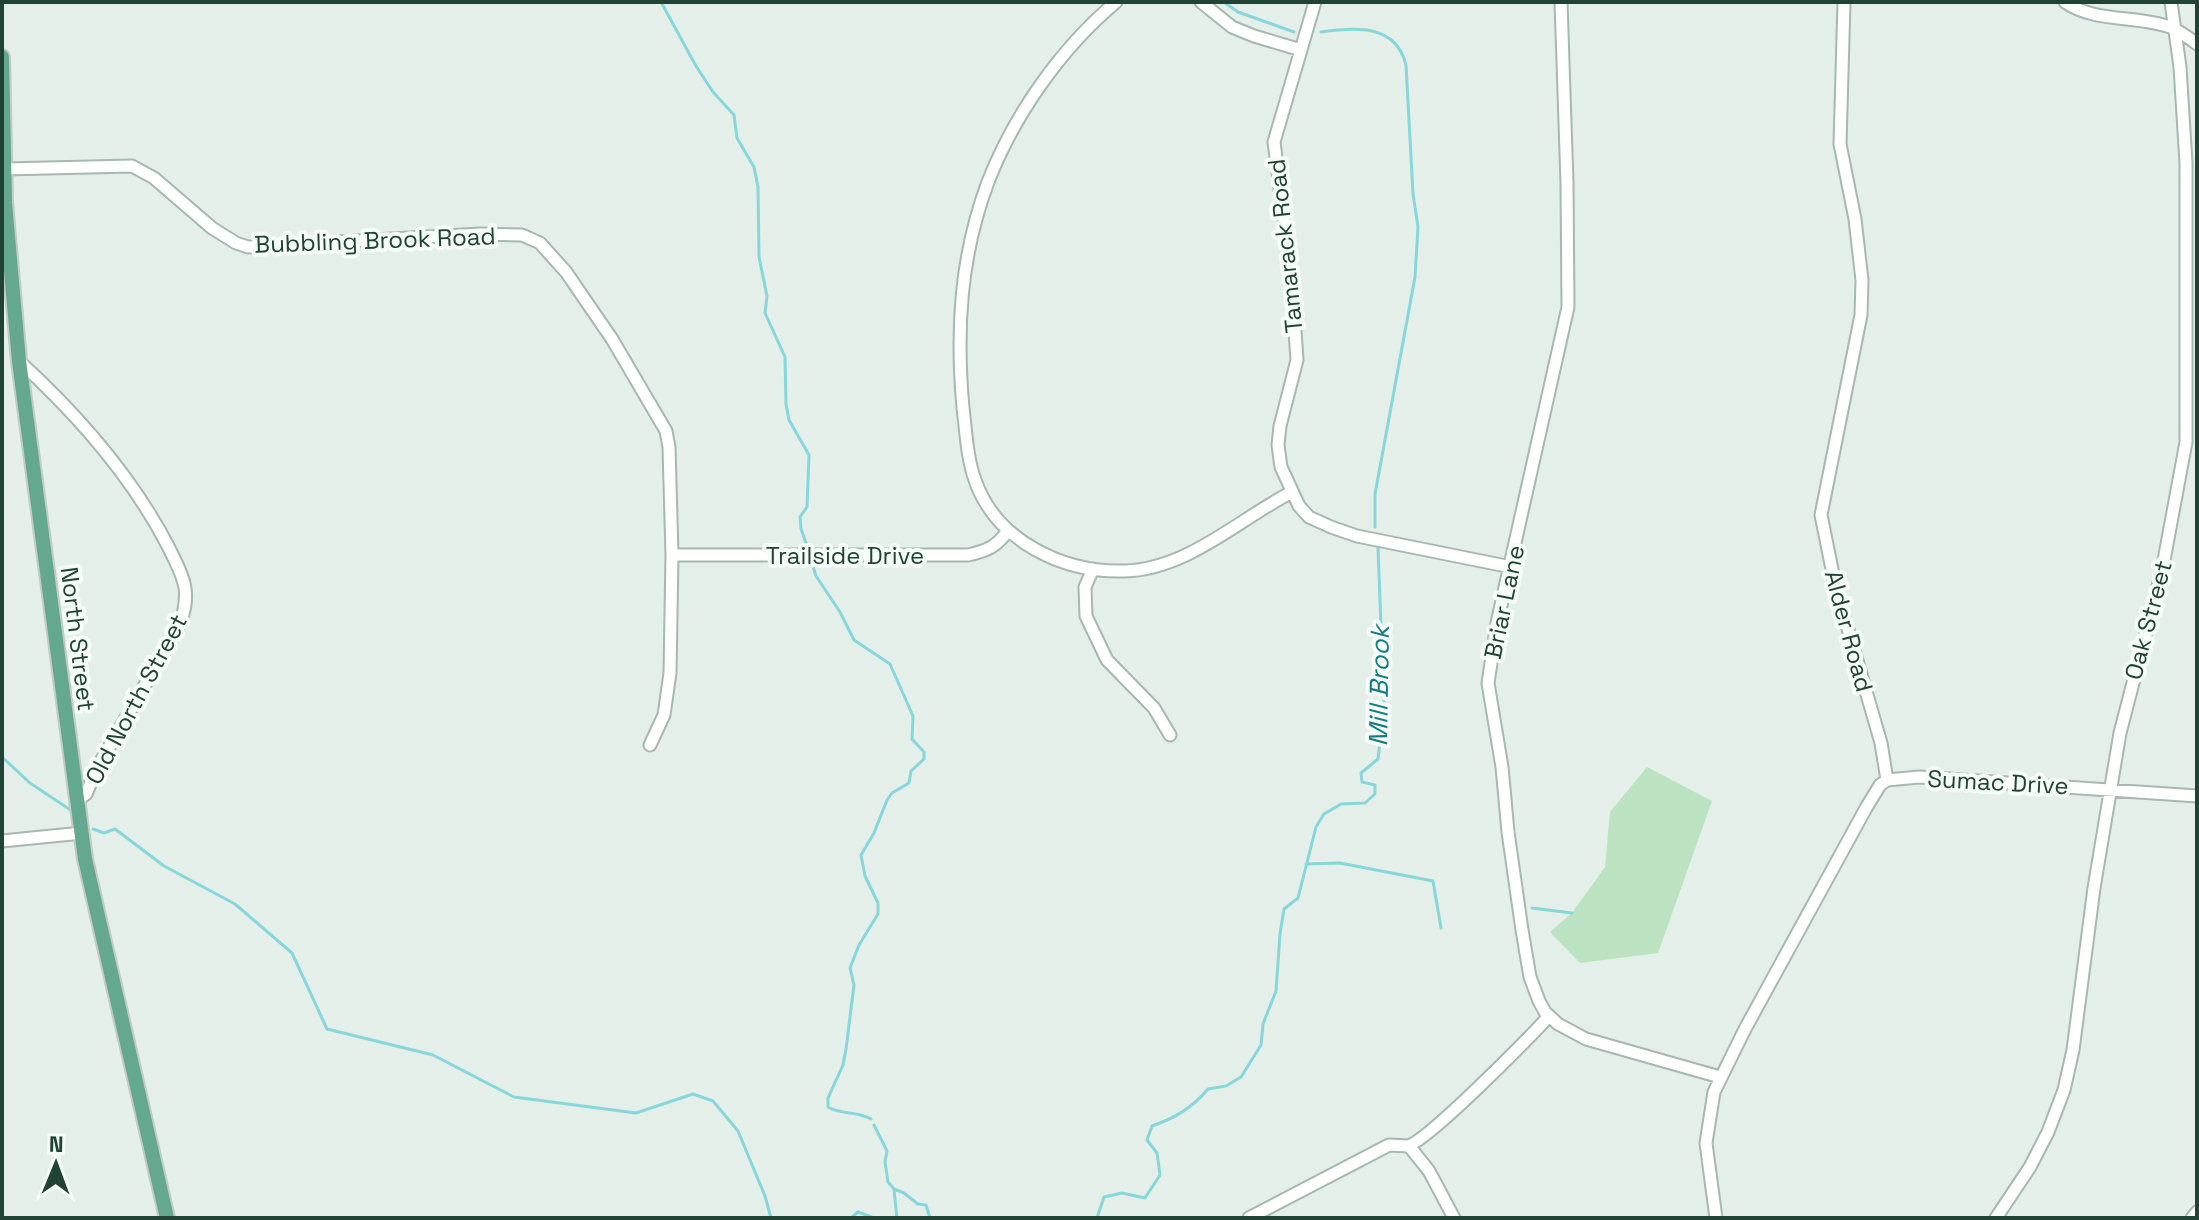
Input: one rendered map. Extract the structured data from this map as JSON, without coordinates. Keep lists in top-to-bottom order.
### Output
{
  "streets": {
    "main road": ["North Street"],
    "street": [
      "Bubbling Brook Road",
      "Tamarack Road",
      "Trailside Drive",
      "Briar Lane",
      "Oak Street",
      "Alder Road",
      "Old North Street",
      "Sumac Drive"
    ]
  },
  "crossings": [
    ["Bubbling Brook Road", "Trailside Drive"],
    ["Bubbling Brook Road", "North Street"],
    ["Tamarack Road", "Briar Lane"],
    ["Oak Street", "Sumac Drive"],
    ["Alder Road", "Sumac Drive"],
    ["North Street", "Old North Street"]
  ],
  "water": ["Mill Brook"],
  "north": "top"
}
